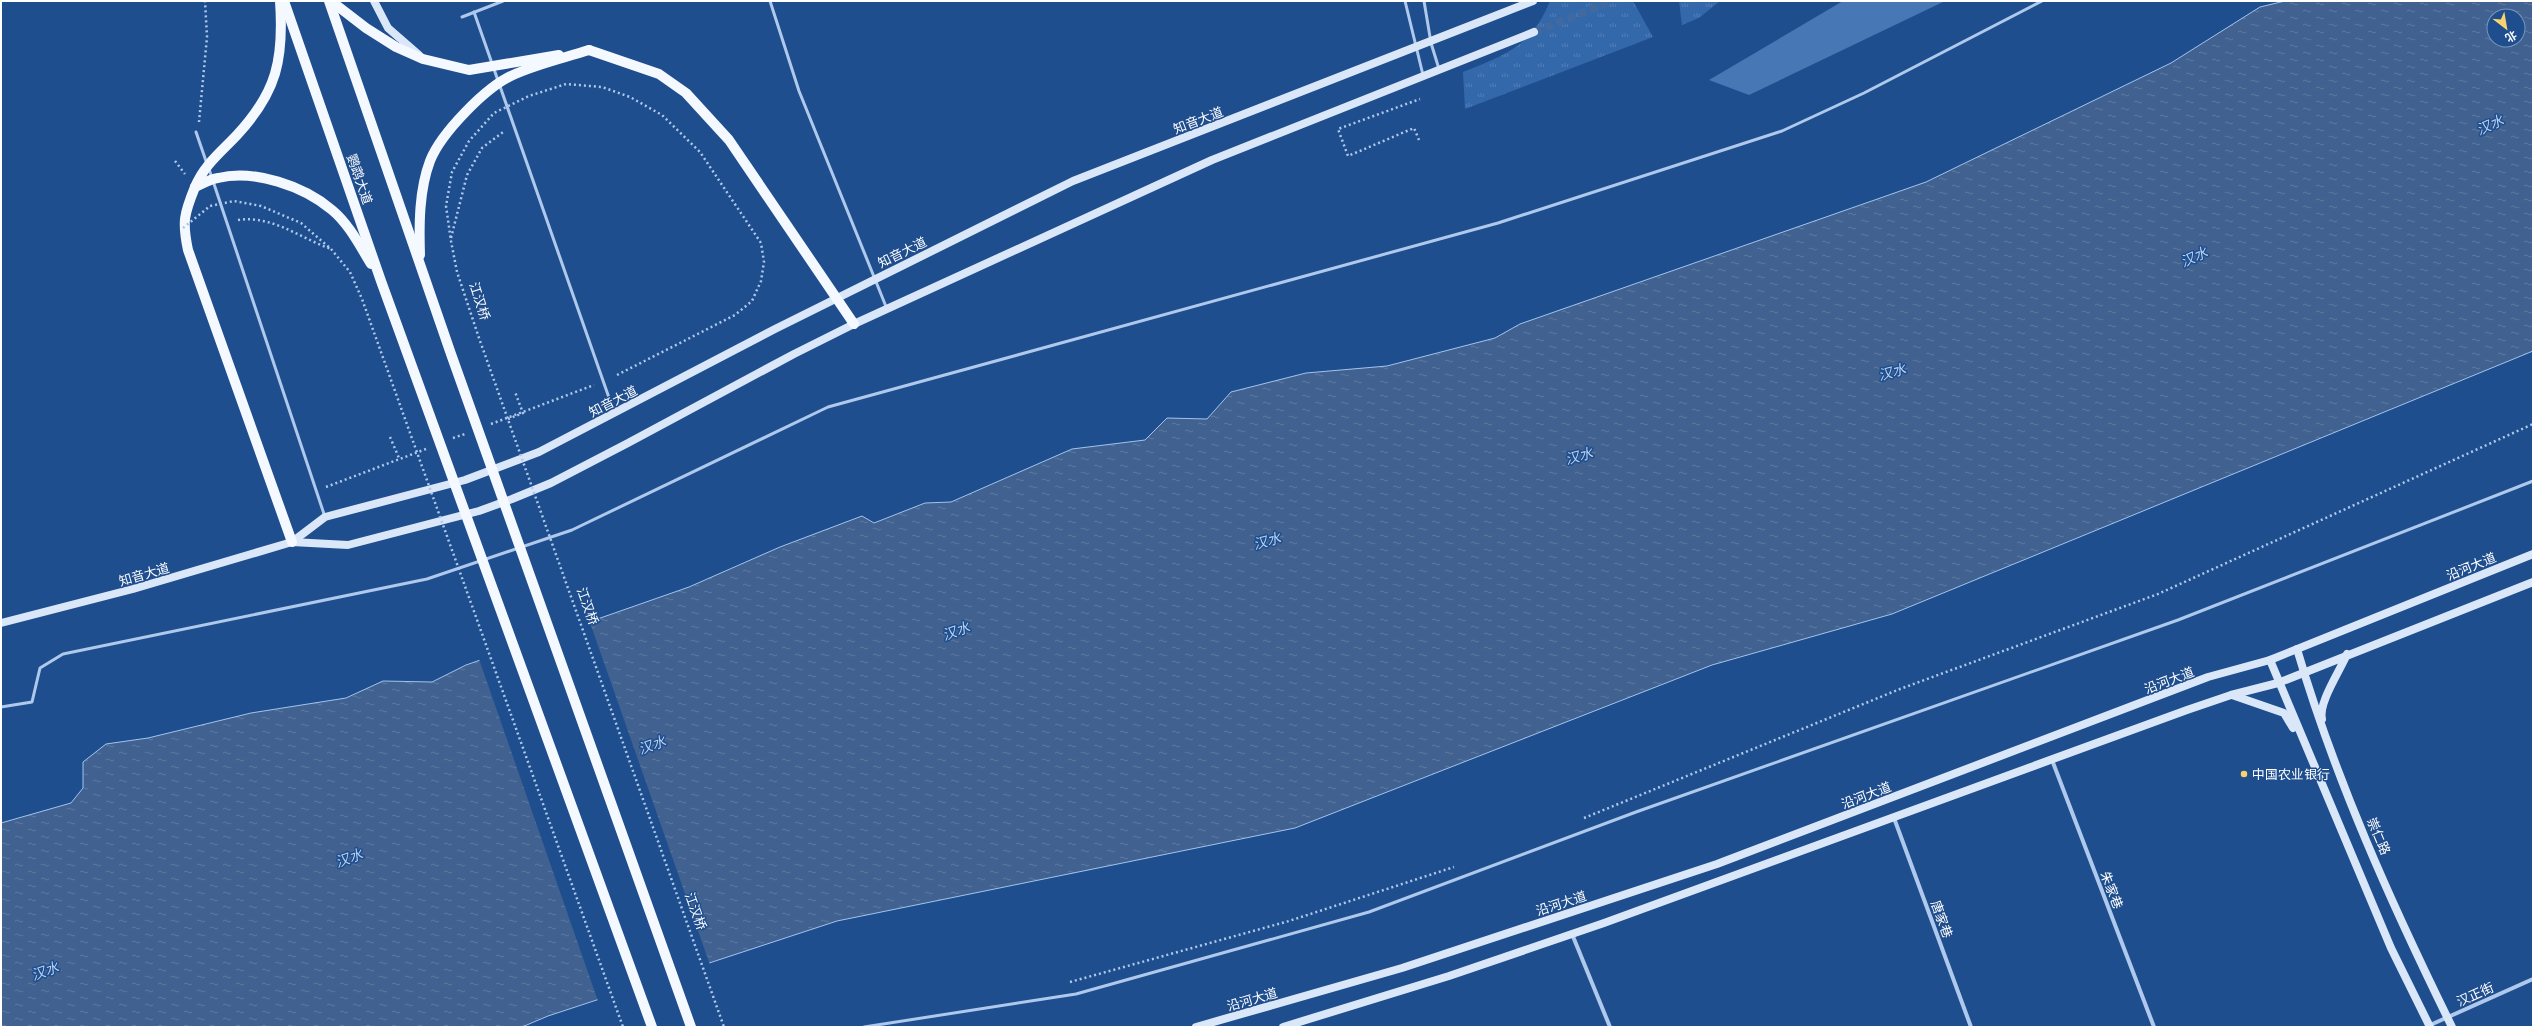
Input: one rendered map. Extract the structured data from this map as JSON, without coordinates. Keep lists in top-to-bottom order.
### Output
{
  "streets": {
    "main road": [
      "知音大道",
      "鹦鹉大道",
      "沿河大道",
      "崇仁路"
    ],
    "street": ["朱家巷", "唐家巷", "汉正街"],
    "path": ["江汉桥"]
  },
  "crossings": [
    ["沿河大道", "崇仁路"],
    ["崇仁路", "汉正街"]
  ],
  "water": ["汉水"],
  "places": ["中国农业银行"],
  "north": "bottom right"
}
